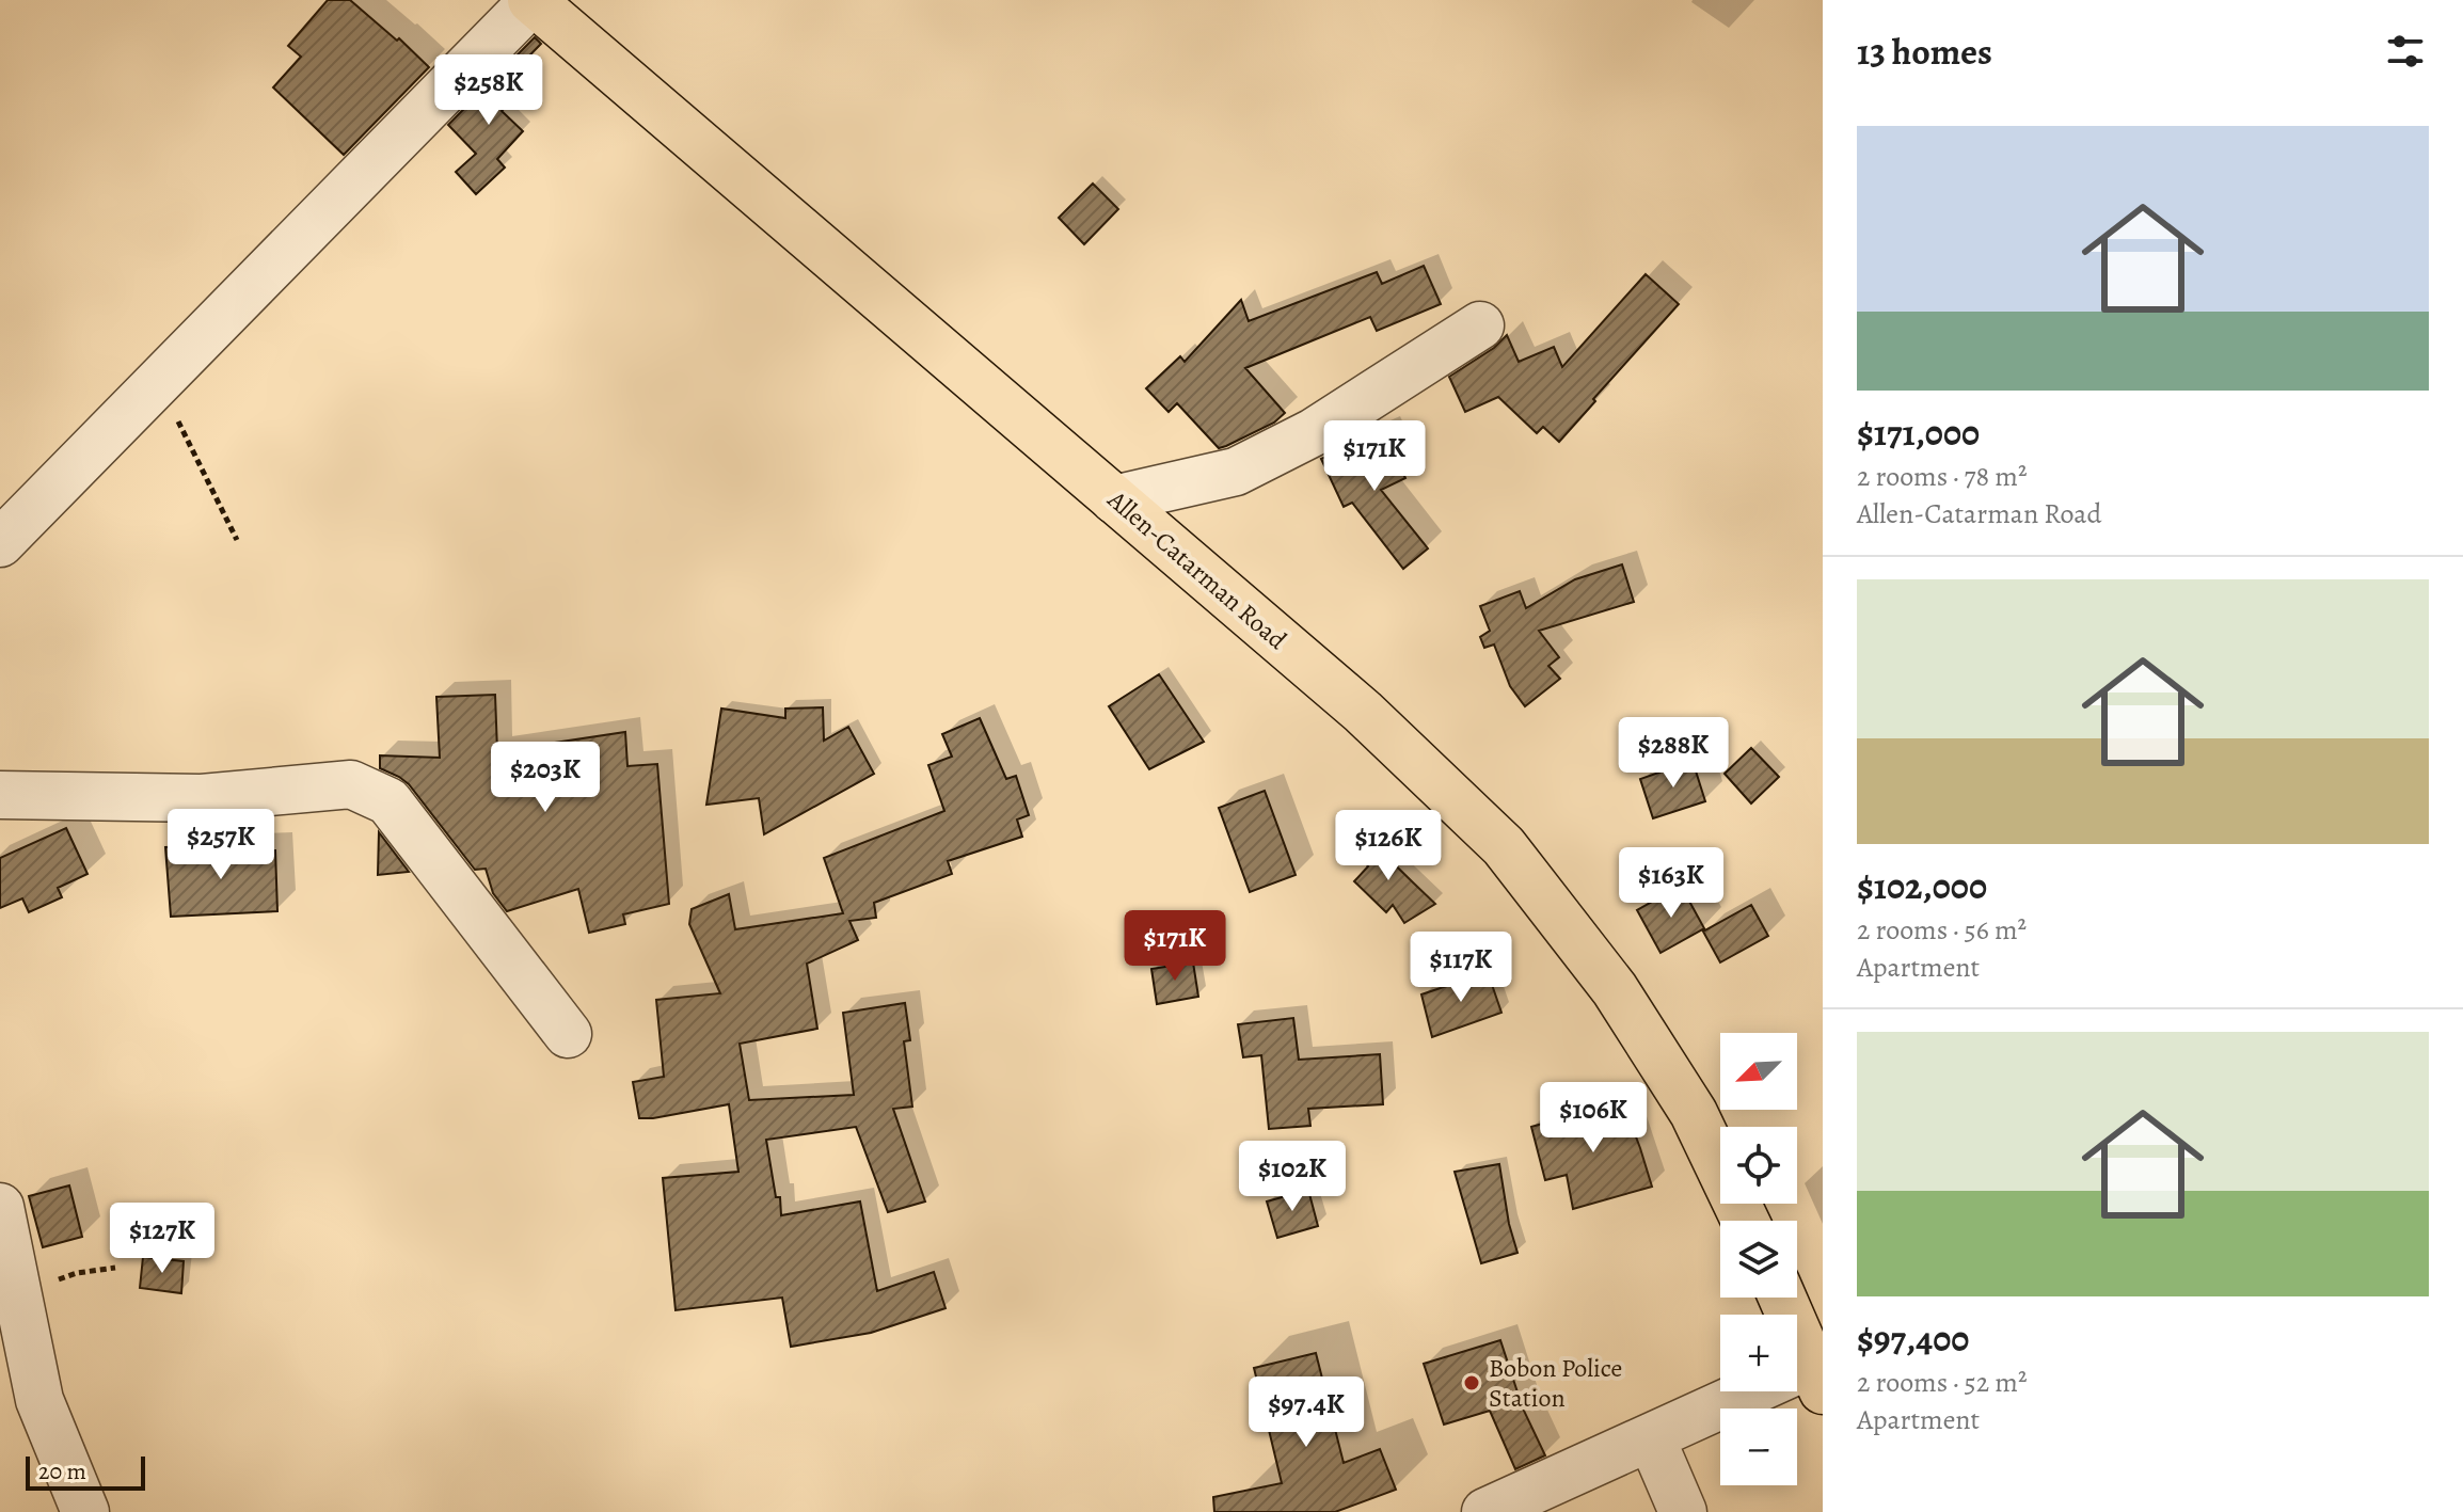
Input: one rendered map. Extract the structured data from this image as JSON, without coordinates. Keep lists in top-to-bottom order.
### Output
{
  "streets": {
    "main road": ["Allen-Catarman Road"]
  },
  "places": ["Bobon Police Station"],
  "scale_bar": "20 m",
  "north": "bottom left",
  "page": {
    "heading": "13 homes",
    "price": [
      "$258K",
      "$171K",
      "$288K",
      "$203K",
      "$257K",
      "$126K",
      "$163K",
      "$171K",
      "$117K",
      "$106K",
      "$102K",
      "$127K",
      "$97.4K"
    ],
    "list": [
      {
        "name": "$171,000",
        "note": "2 rooms · 78 m² · Allen-Catarman Road"
      },
      {
        "name": "$102,000",
        "note": "2 rooms · 56 m² · Apartment"
      },
      {
        "name": "$97,400",
        "note": "2 rooms · 52 m² · Apartment"
      }
    ],
    "map_buttons": ["+", "−"],
    "scale": "20 m"
  }
}
